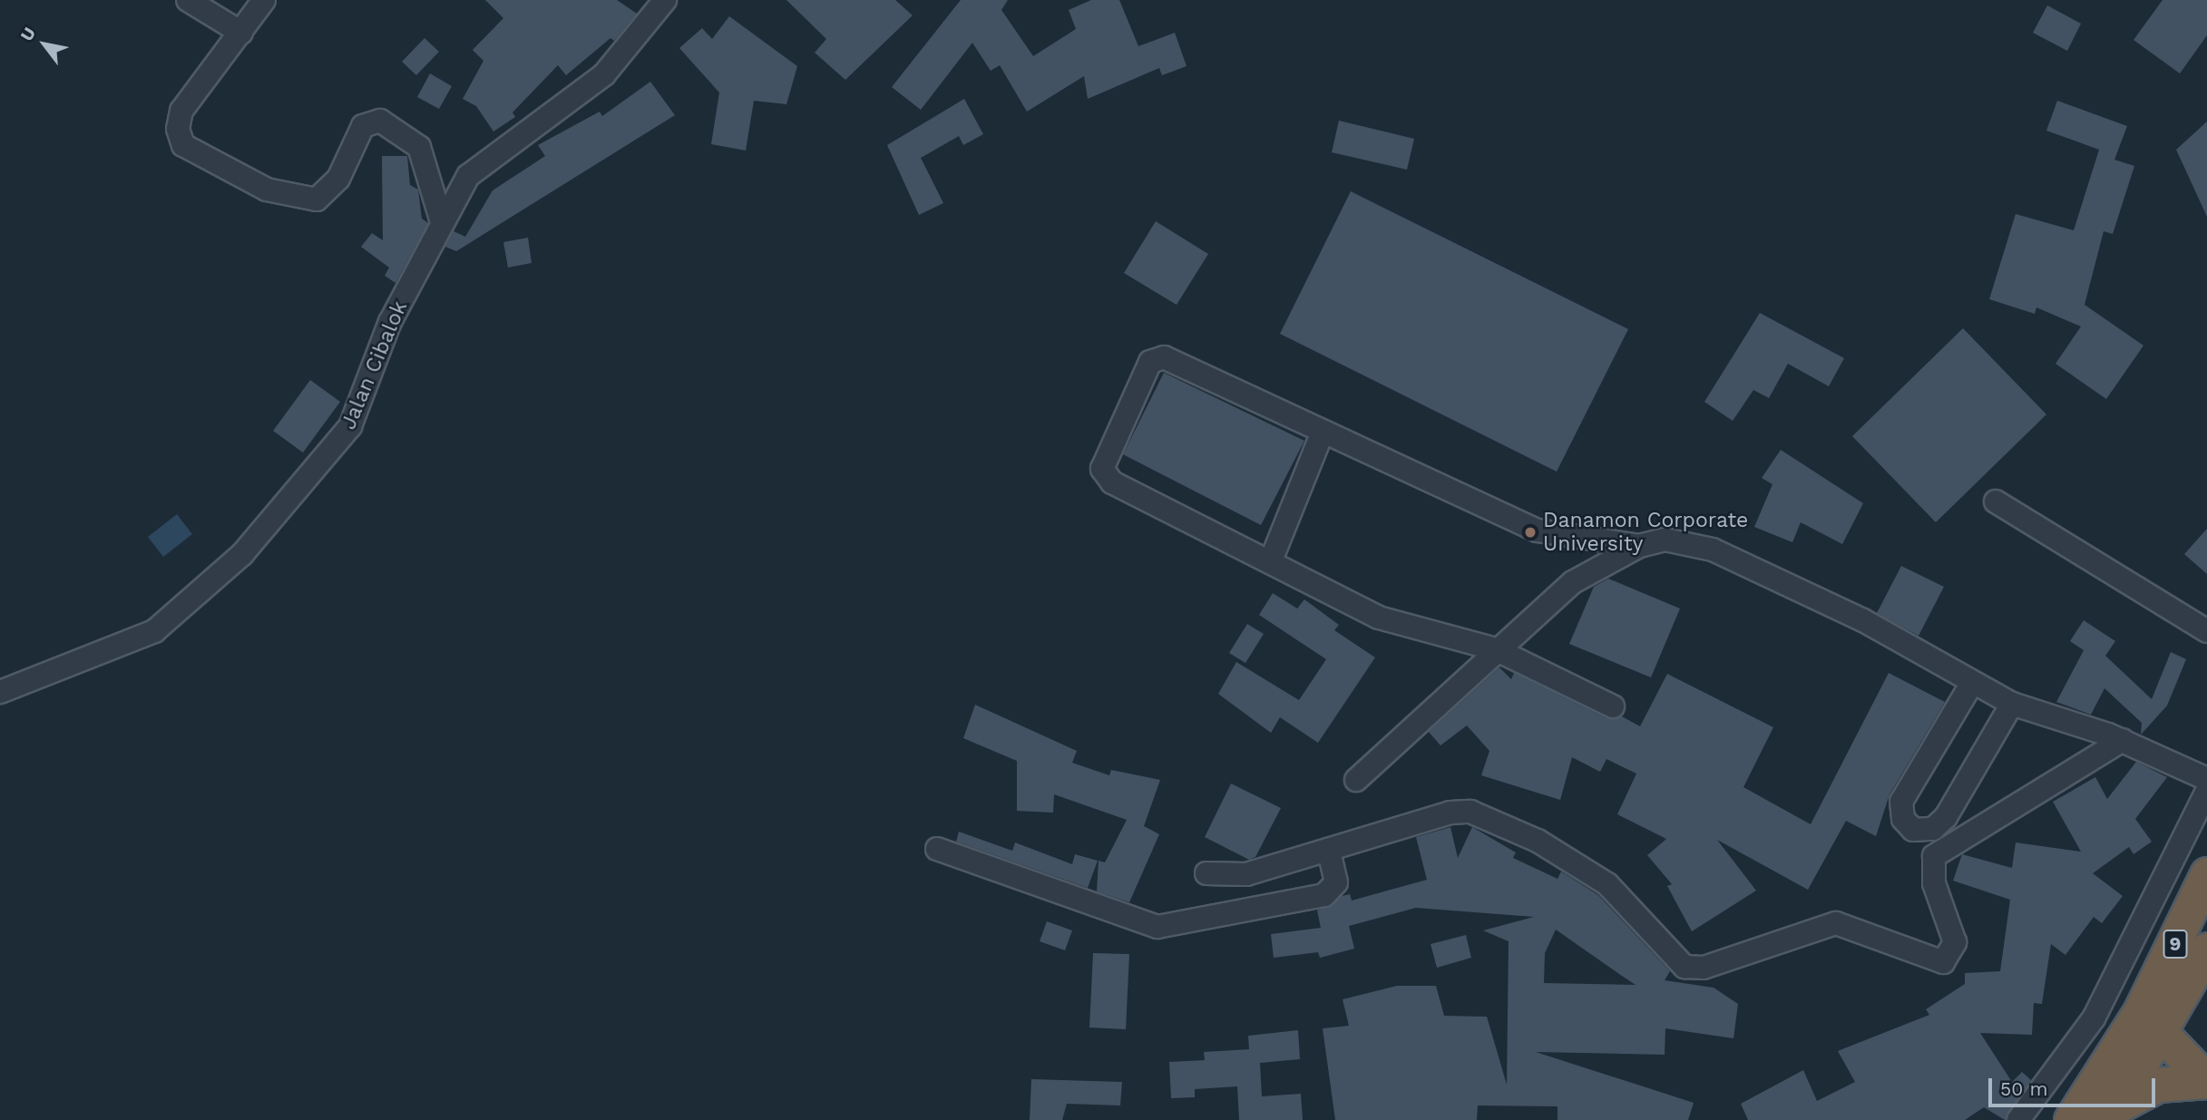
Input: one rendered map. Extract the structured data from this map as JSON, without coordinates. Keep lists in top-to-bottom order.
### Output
{
  "streets": {
    "highway": ["9"],
    "street": ["Jalan Cibalok"]
  },
  "places": ["Danamon Corporate University"],
  "scale_bar": "50 m",
  "north": "top left"
}
